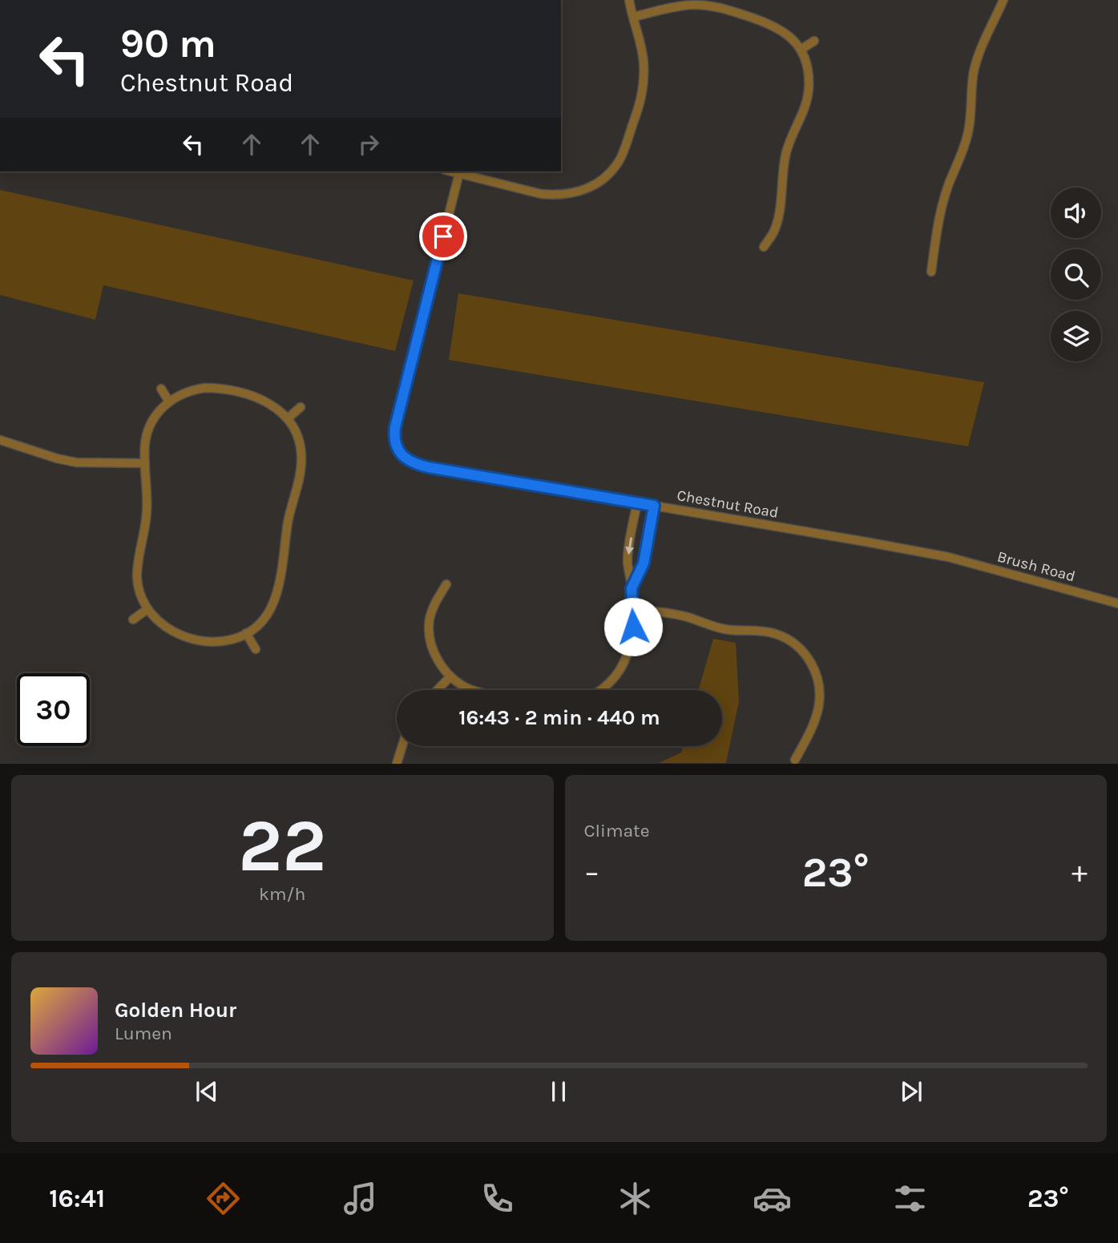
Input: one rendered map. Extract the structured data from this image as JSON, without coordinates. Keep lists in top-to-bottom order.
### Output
{
  "streets": {
    "street": ["Chestnut Road", "Brush Road"]
  },
  "crossings": [
    ["Chestnut Road", "Brush Road"]
  ],
  "page": {
    "turn": ["90 m", "Chestnut Road"],
    "limit": "30",
    "trip": "16:43 · 2 min · 440 m",
    "tile": [
      ["22", "km/h"],
      "Climate"
    ],
    "heat": ["−", "23°", "+"],
    "song": ["Golden Hour", "Lumen"],
    "tabs": ["16:41", "23°"]
  }
}
